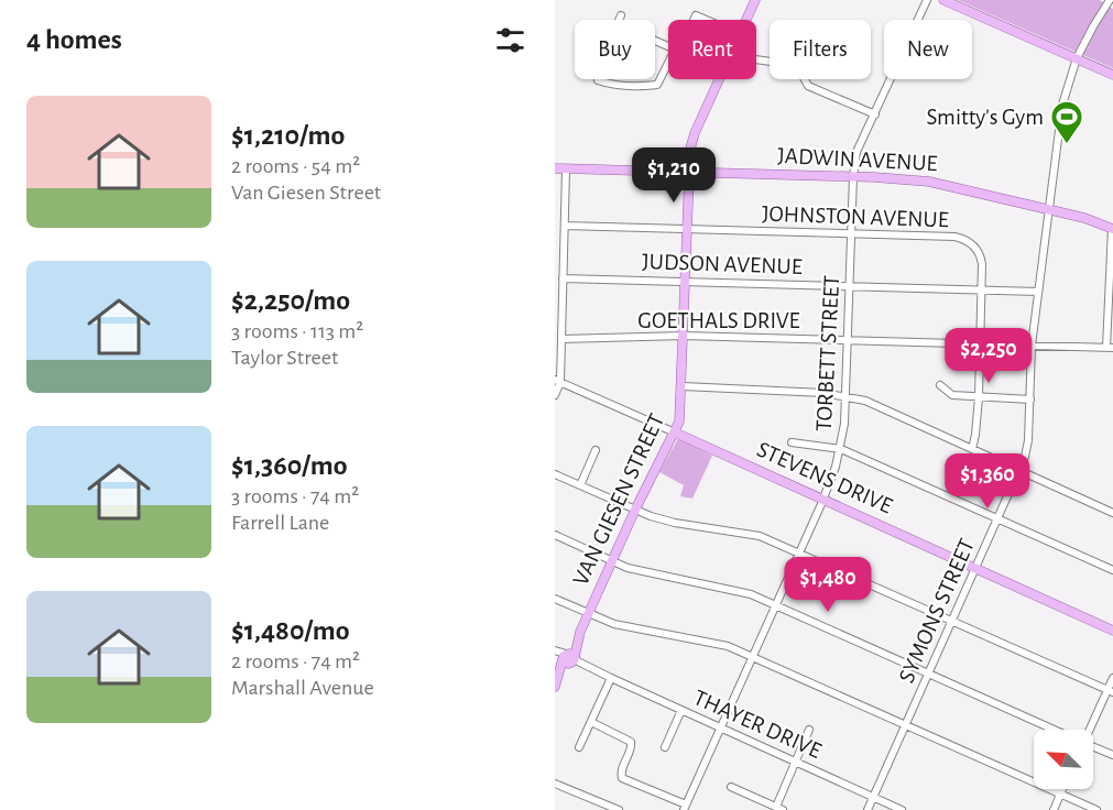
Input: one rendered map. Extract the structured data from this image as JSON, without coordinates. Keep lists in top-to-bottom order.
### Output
{
  "streets": {
    "main road": ["JADWIN AVENUE", "STEVENS DRIVE", "VAN GIESEN STREET"],
    "street": [
      "JOHNSTON AVENUE",
      "JUDSON AVENUE",
      "GOETHALS DRIVE",
      "TORBETT STREET",
      "SYMONS STREET",
      "THAYER DRIVE"
    ]
  },
  "crossings": [
    ["JADWIN AVENUE", "TORBETT STREET"],
    ["JADWIN AVENUE", "VAN GIESEN STREET"],
    ["JADWIN AVENUE", "SYMONS STREET"],
    ["JOHNSTON AVENUE", "JUDSON AVENUE"],
    ["JOHNSTON AVENUE", "TORBETT STREET"],
    ["JOHNSTON AVENUE", "VAN GIESEN STREET"],
    ["JUDSON AVENUE", "TORBETT STREET"],
    ["JUDSON AVENUE", "VAN GIESEN STREET"],
    ["JUDSON AVENUE", "SYMONS STREET"],
    ["GOETHALS DRIVE", "TORBETT STREET"],
    ["GOETHALS DRIVE", "VAN GIESEN STREET"],
    ["GOETHALS DRIVE", "SYMONS STREET"],
    ["TORBETT STREET", "STEVENS DRIVE"],
    ["TORBETT STREET", "THAYER DRIVE"],
    ["STEVENS DRIVE", "VAN GIESEN STREET"],
    ["STEVENS DRIVE", "SYMONS STREET"],
    ["VAN GIESEN STREET", "THAYER DRIVE"],
    ["SYMONS STREET", "THAYER DRIVE"]
  ],
  "places": {
    "sports": ["Smitty's Gym"]
  },
  "north": "top left",
  "page": {
    "heading": "4 homes",
    "chip": [
      "Buy",
      "Rent",
      "Filters",
      "New"
    ],
    "list": [
      {
        "name": "$1,210/mo",
        "note": "2 rooms · 54 m² · Van Giesen Street"
      },
      {
        "name": "$2,250/mo",
        "note": "3 rooms · 113 m² · Taylor Street"
      },
      {
        "name": "$1,360/mo",
        "note": "3 rooms · 74 m² · Farrell Lane"
      },
      {
        "name": "$1,480/mo",
        "note": "2 rooms · 74 m² · Marshall Avenue"
      }
    ],
    "price": [
      "$1,210",
      "$2,250",
      "$1,360",
      "$1,480"
    ]
  }
}
